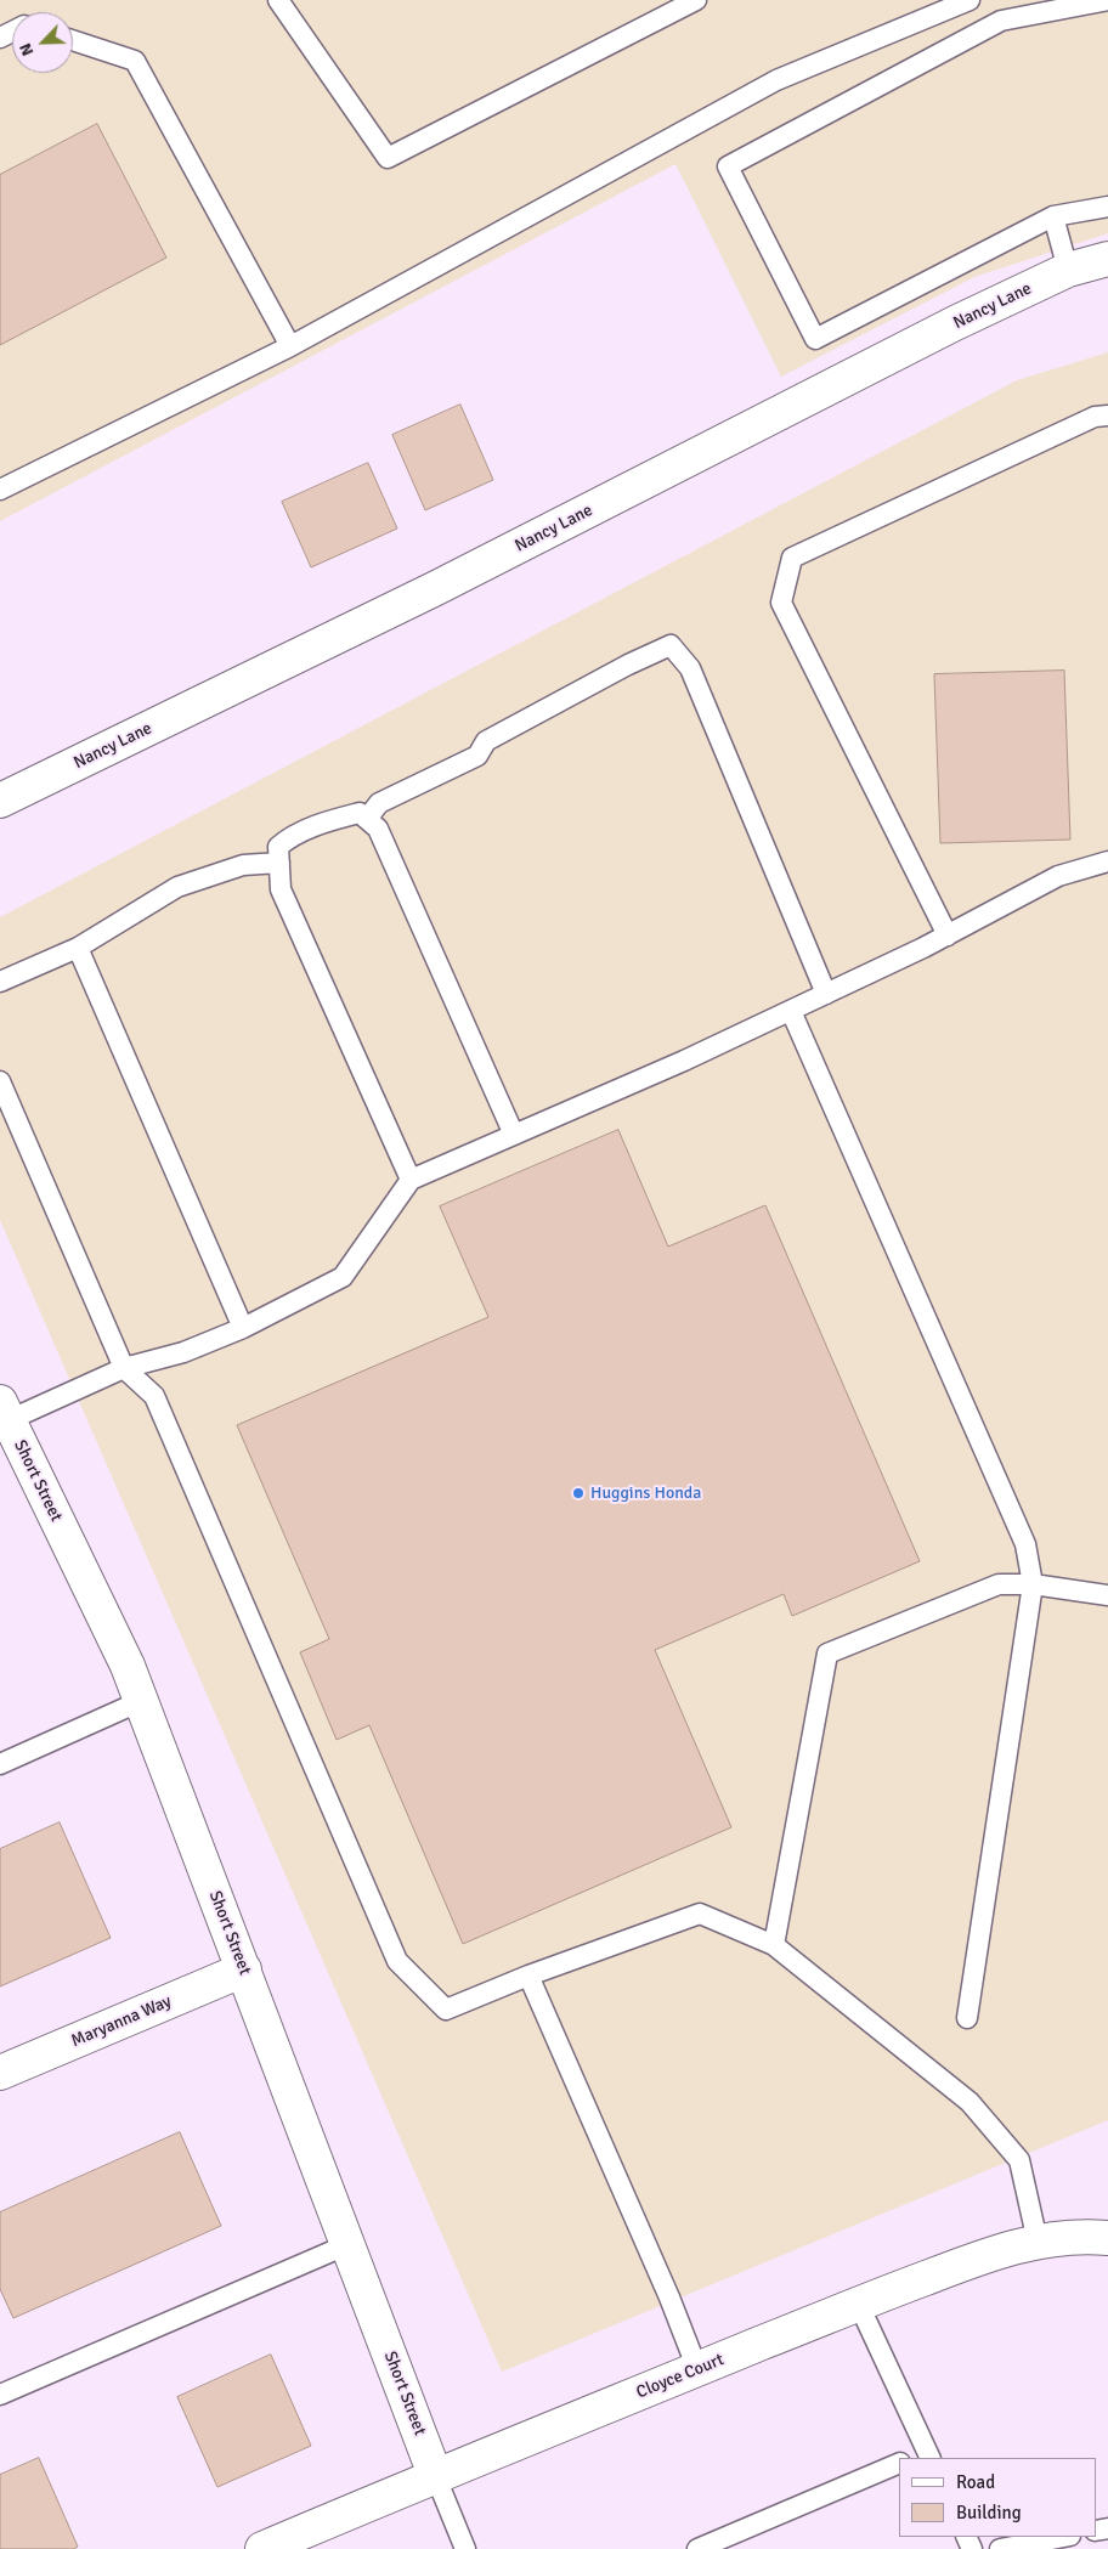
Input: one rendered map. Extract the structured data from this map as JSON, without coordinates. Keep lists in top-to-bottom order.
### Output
{
  "streets": {
    "street": [
      "Nancy Lane",
      "Short Street",
      "Maryanna Way",
      "Cloyce Court"
    ]
  },
  "crossings": [
    ["Short Street", "Maryanna Way"],
    ["Short Street", "Cloyce Court"]
  ],
  "places": ["Huggins Honda"],
  "legend": ["Road", "Building"],
  "north": "bottom left"
}
